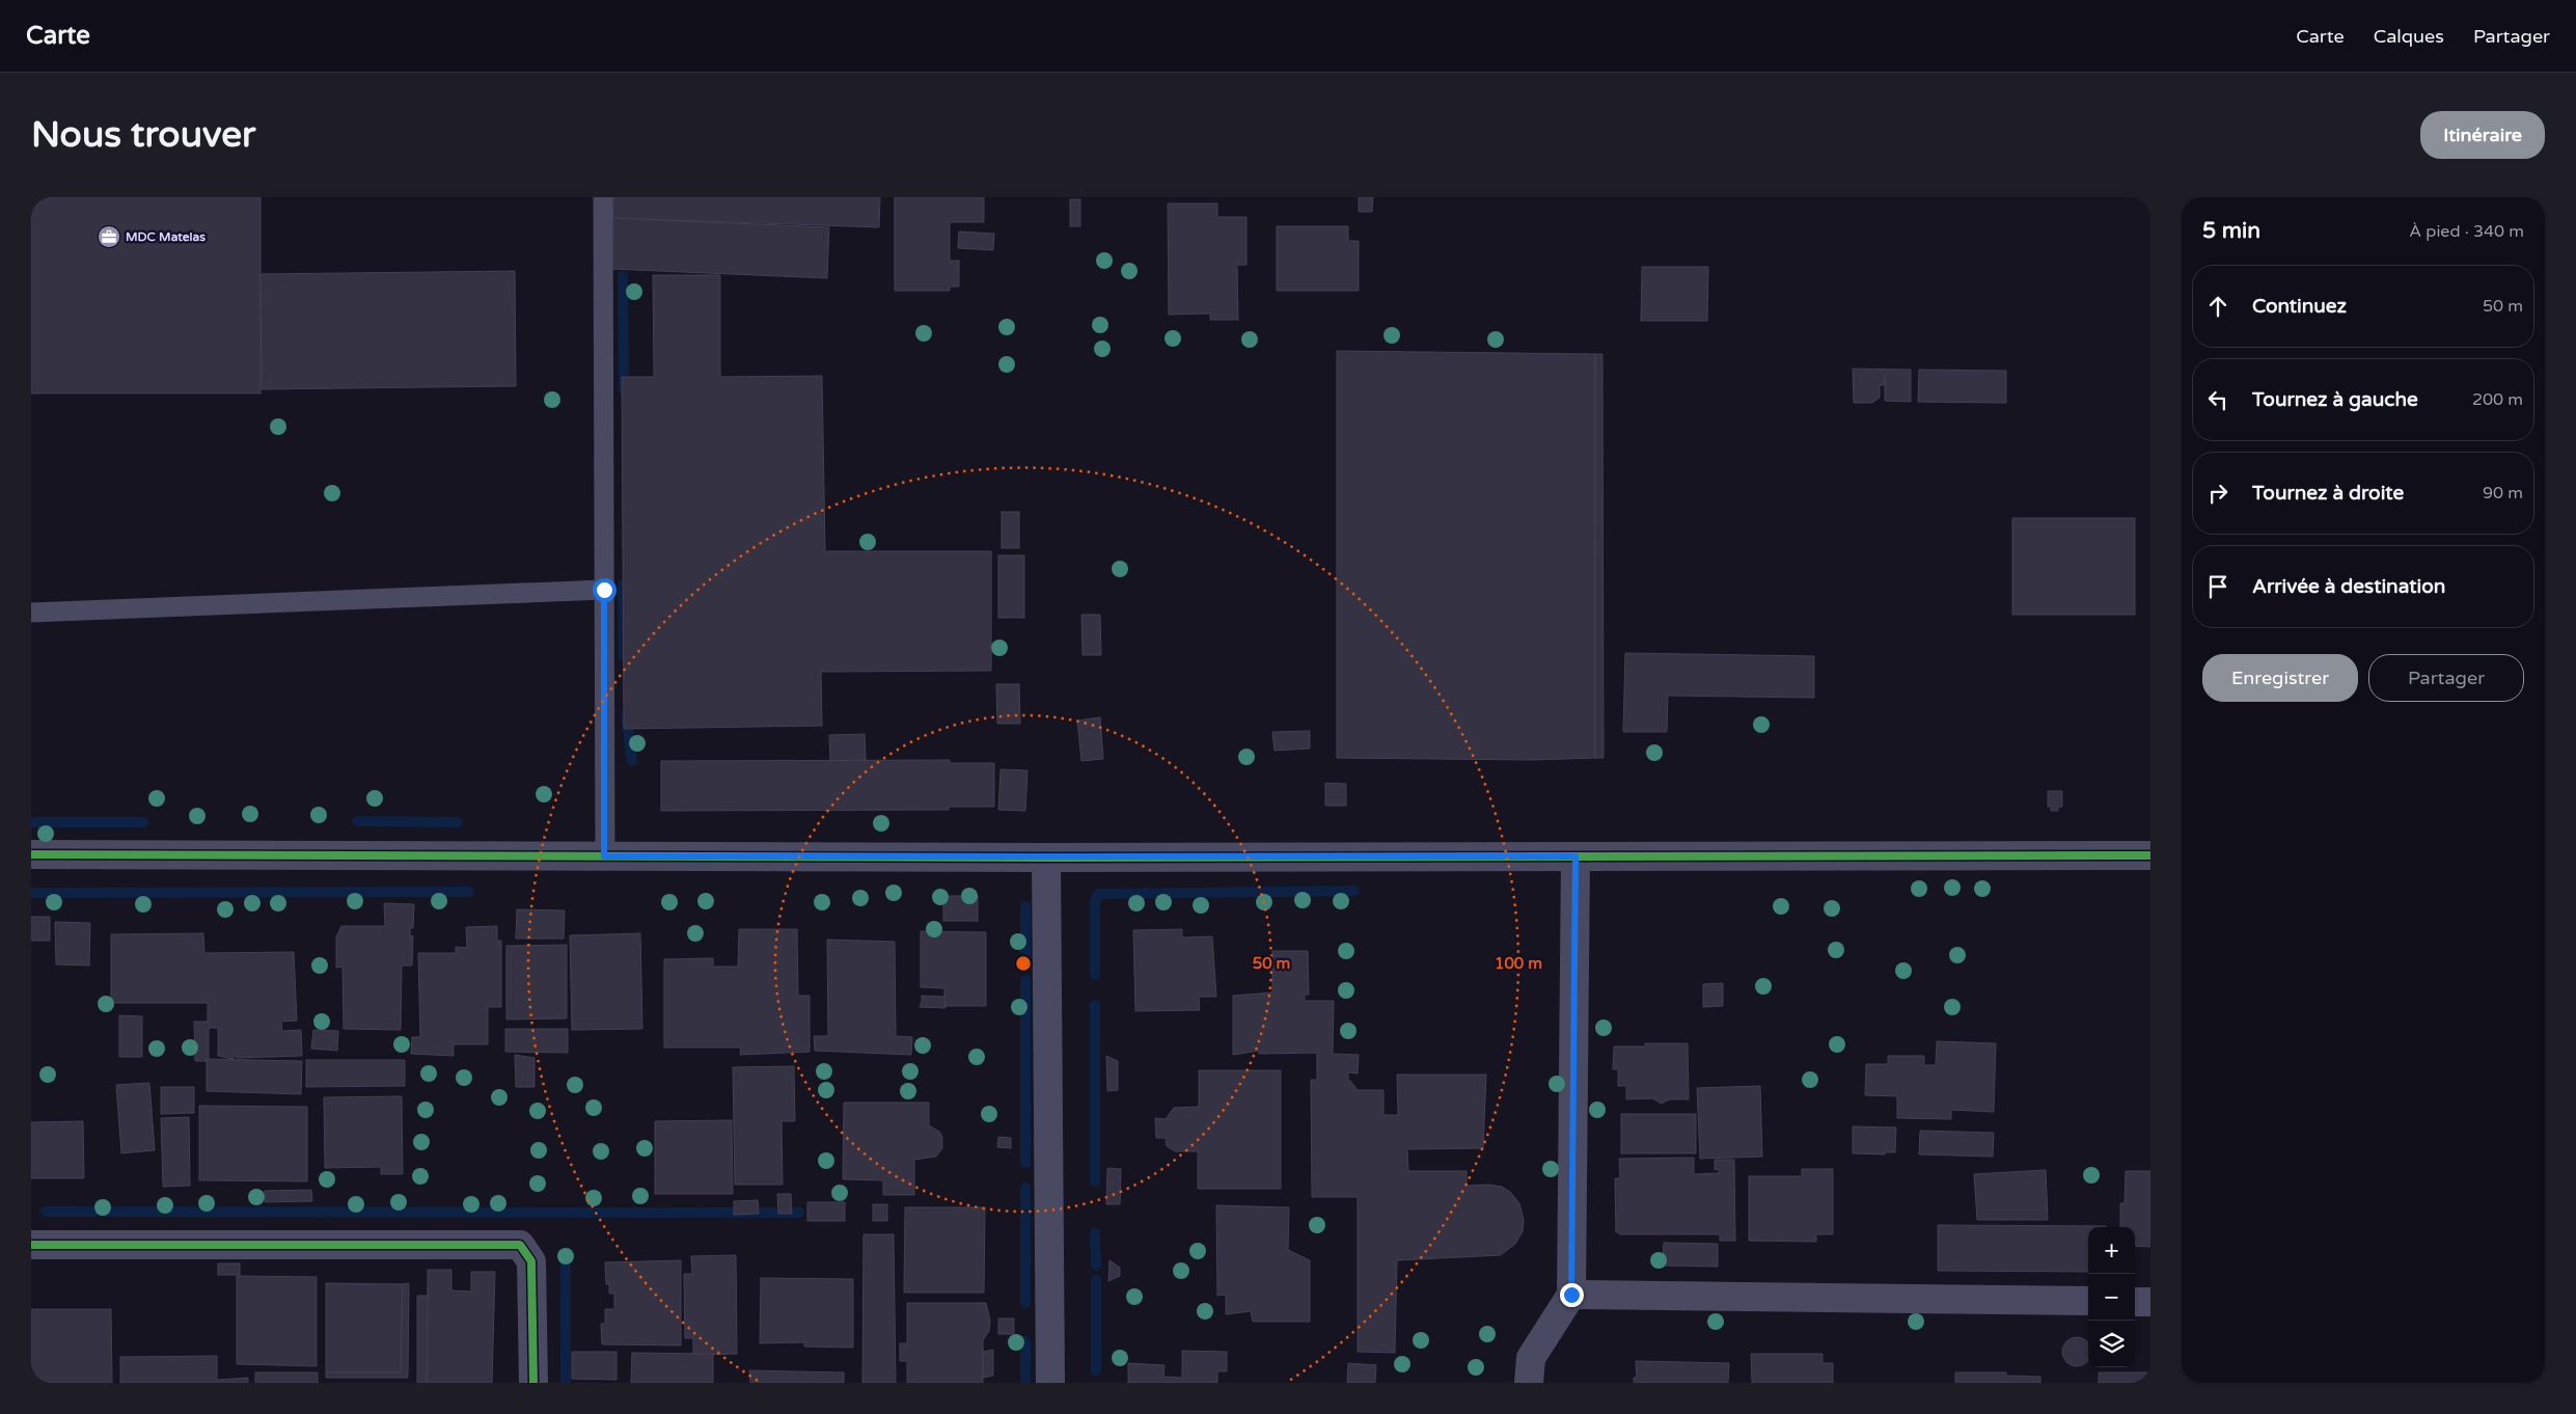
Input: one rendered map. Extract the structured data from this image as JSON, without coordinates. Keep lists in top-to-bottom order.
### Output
{
  "places": {
    "office": ["MDC Matelas"]
  },
  "page": {
    "header": "Carte",
    "nav": ["Carte", "Calques", "Partager"],
    "buttons": [
      "Itinéraire",
      ["Enregistrer", "Partager"]
    ],
    "title": "Nous trouver",
    "heading": ["5 min", "À pied · 340 m"],
    "list": [
      ["Continuez", "50 m"],
      ["Tournez à gauche", "200 m"],
      ["Tournez à droite", "90 m"],
      "Arrivée à destination"
    ],
    "map_buttons": ["+", "−"]
  },
  "rings": ["50 m", "100 m"]
}
